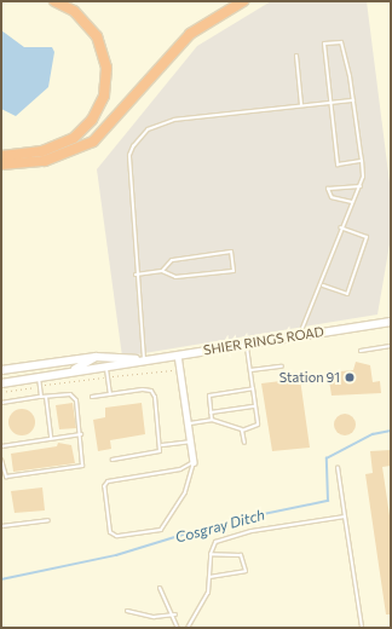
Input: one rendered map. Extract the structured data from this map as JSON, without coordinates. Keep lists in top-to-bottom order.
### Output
{
  "streets": {
    "main road": ["SHIER RINGS ROAD"]
  },
  "water": ["Cosgray Ditch"],
  "places": ["Station 91"]
}
